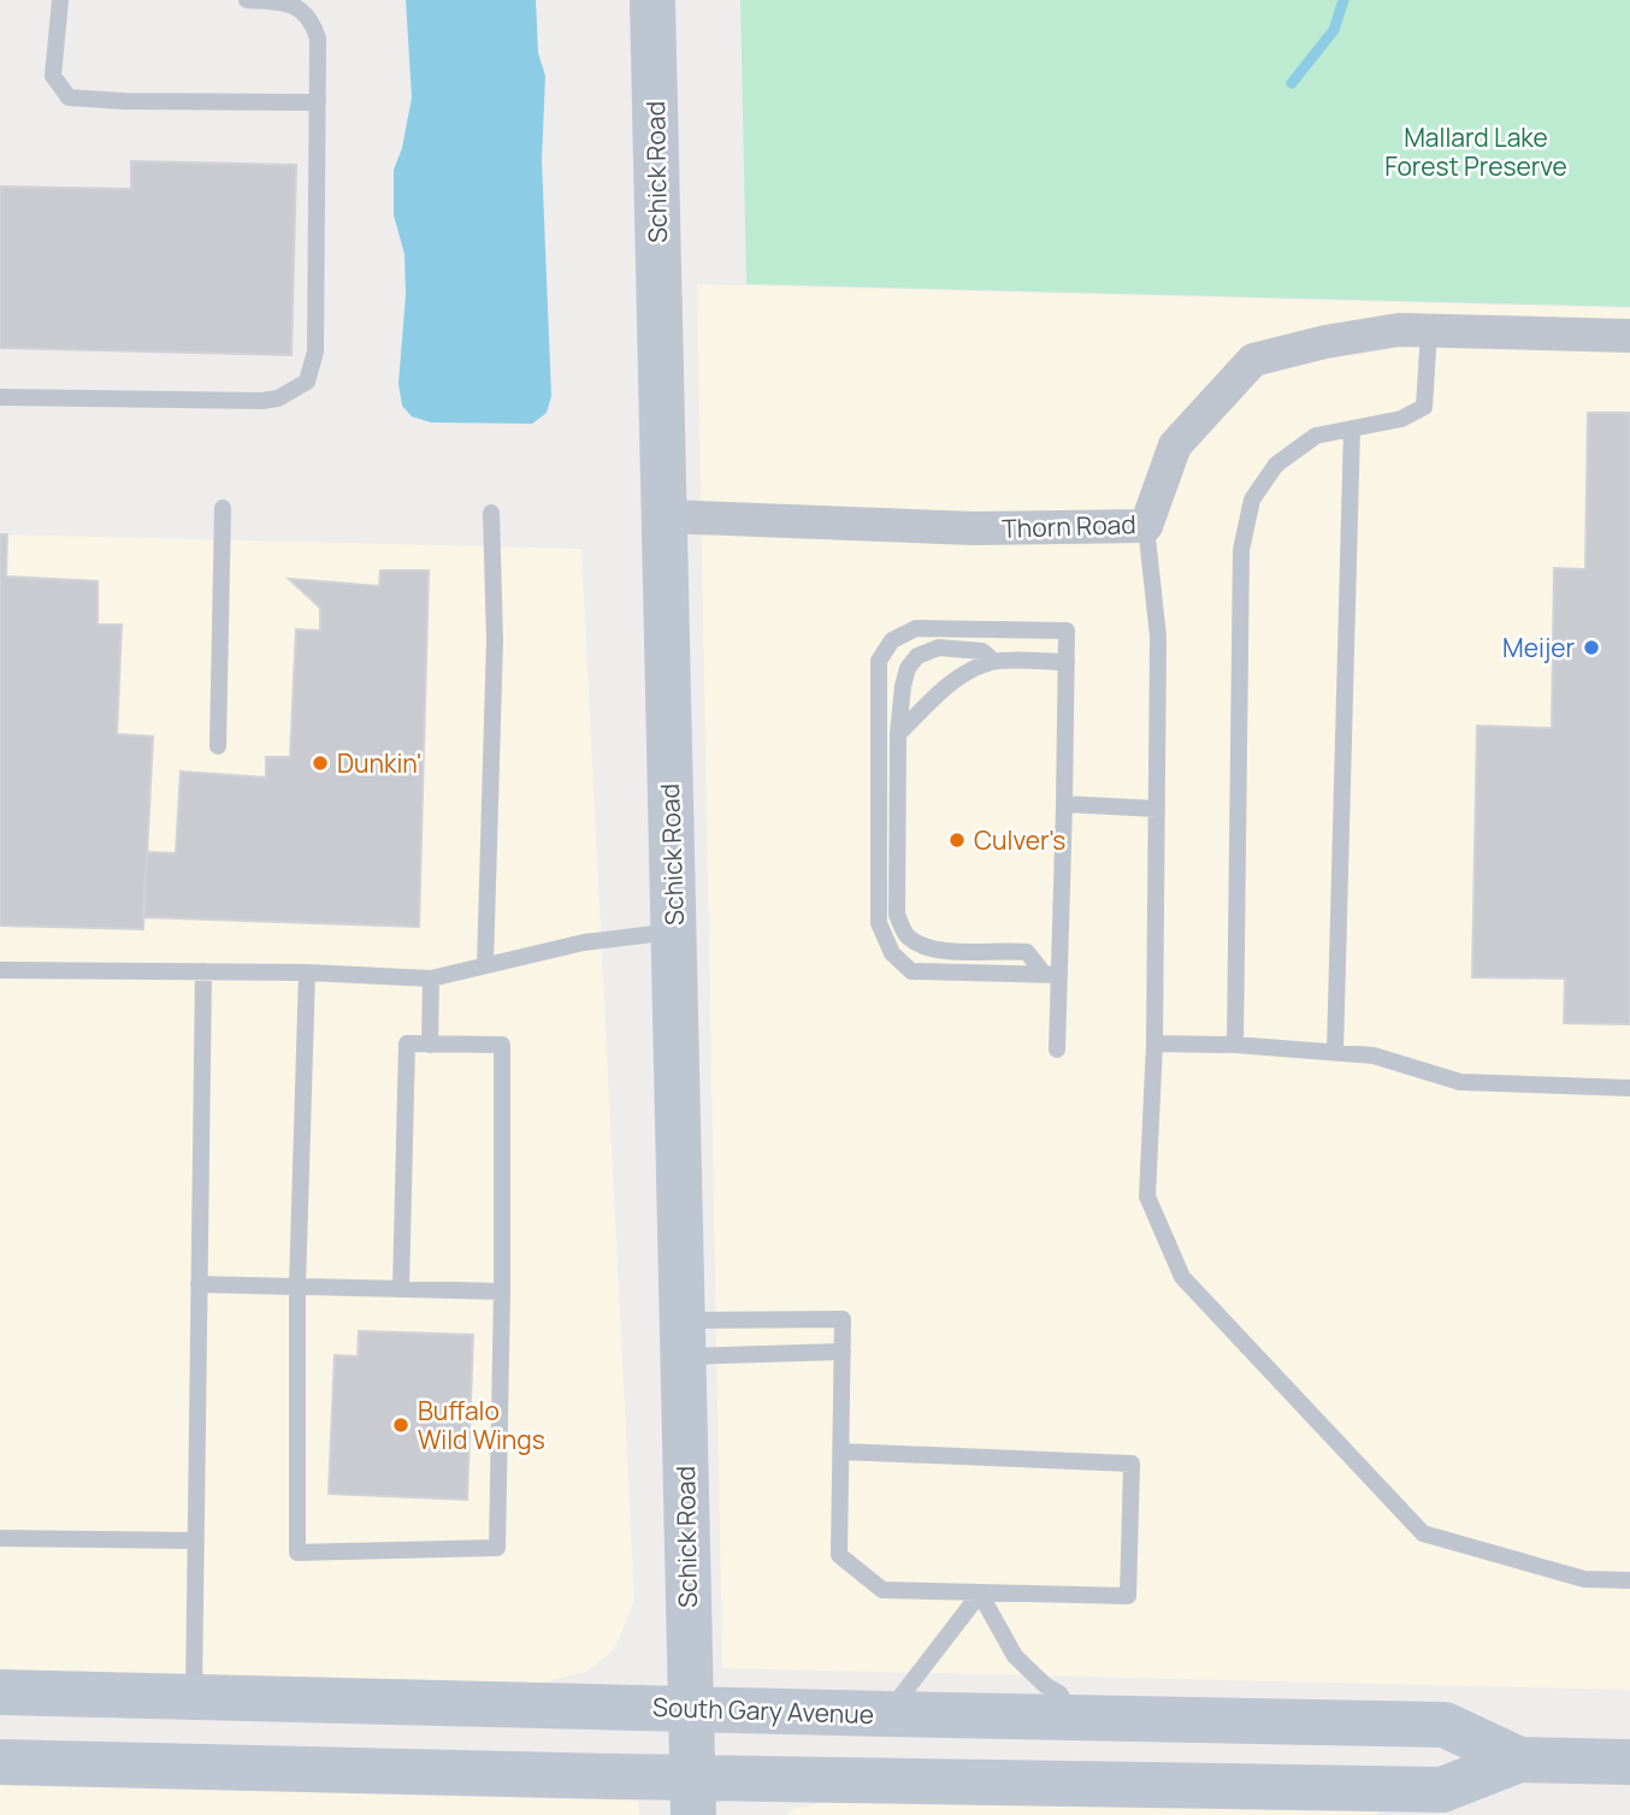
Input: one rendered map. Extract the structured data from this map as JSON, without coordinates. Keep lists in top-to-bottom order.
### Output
{
  "streets": {
    "main road": ["Schick Road", "South Gary Avenue"],
    "street": ["Thorn Road"]
  },
  "crossings": [
    ["Schick Road", "Thorn Road"],
    ["Schick Road", "South Gary Avenue"]
  ],
  "parks": ["Mallard Lake Forest Preserve"],
  "places": [
    "Meijer",
    "Dunkin'",
    "Culver's",
    "Buffalo Wild Wings"
  ]
}
